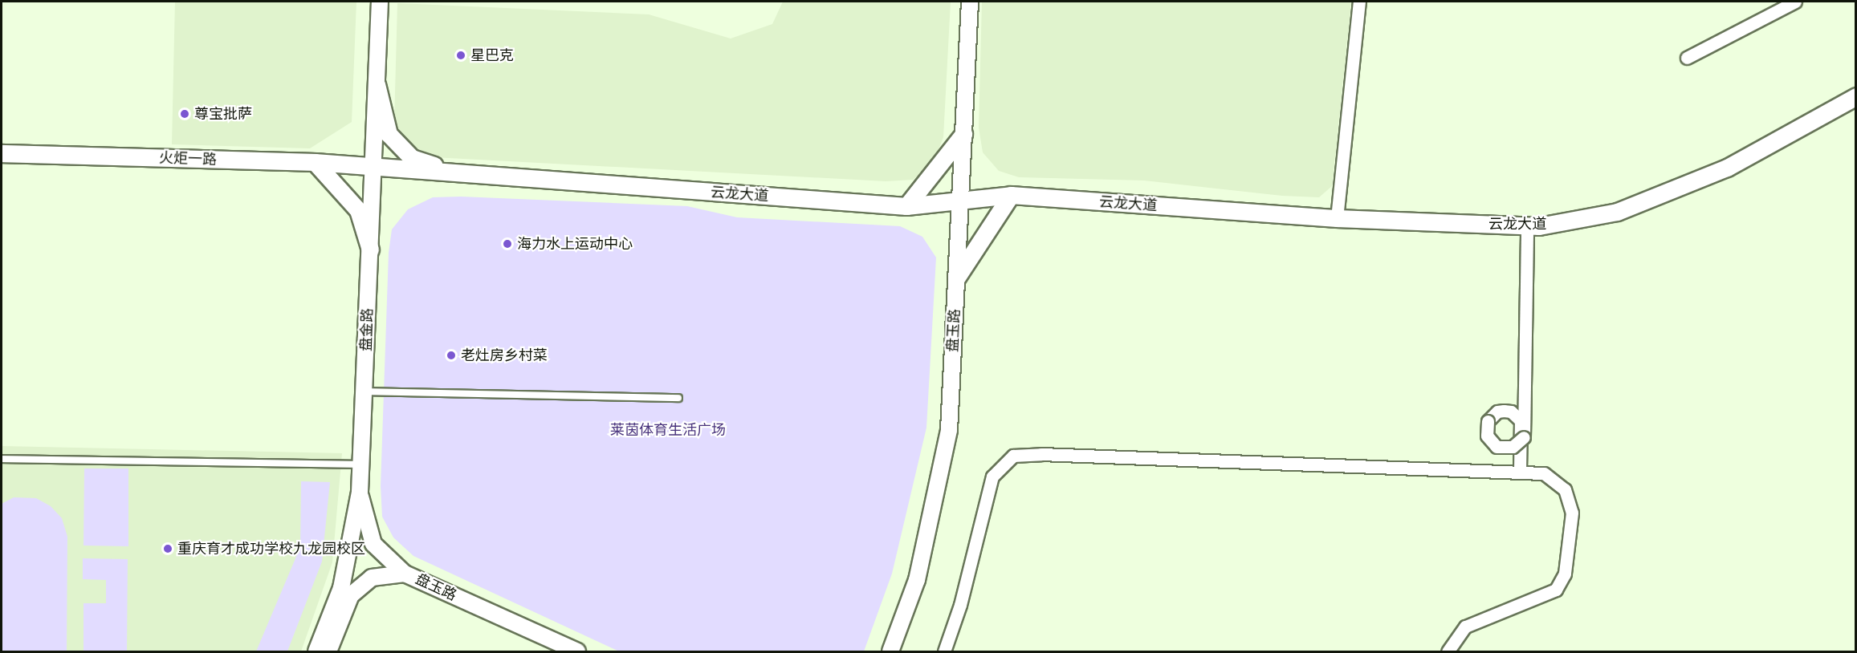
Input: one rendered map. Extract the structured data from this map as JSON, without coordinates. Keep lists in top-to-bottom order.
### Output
{
  "streets": {
    "main road": ["火炬一路", "云龙大道"],
    "street": ["盘金路", "盘玉路"]
  },
  "crossings": [
    ["火炬一路", "云龙大道"],
    ["火炬一路", "盘金路"],
    ["云龙大道", "盘金路"],
    ["云龙大道", "盘玉路"]
  ],
  "parks": ["莱茵体育生活广场"],
  "places": [
    "星巴克",
    "尊宝批萨",
    "海力水上运动中心",
    "老灶房乡村菜",
    "重庆育才成功学校九龙园校区"
  ]
}
